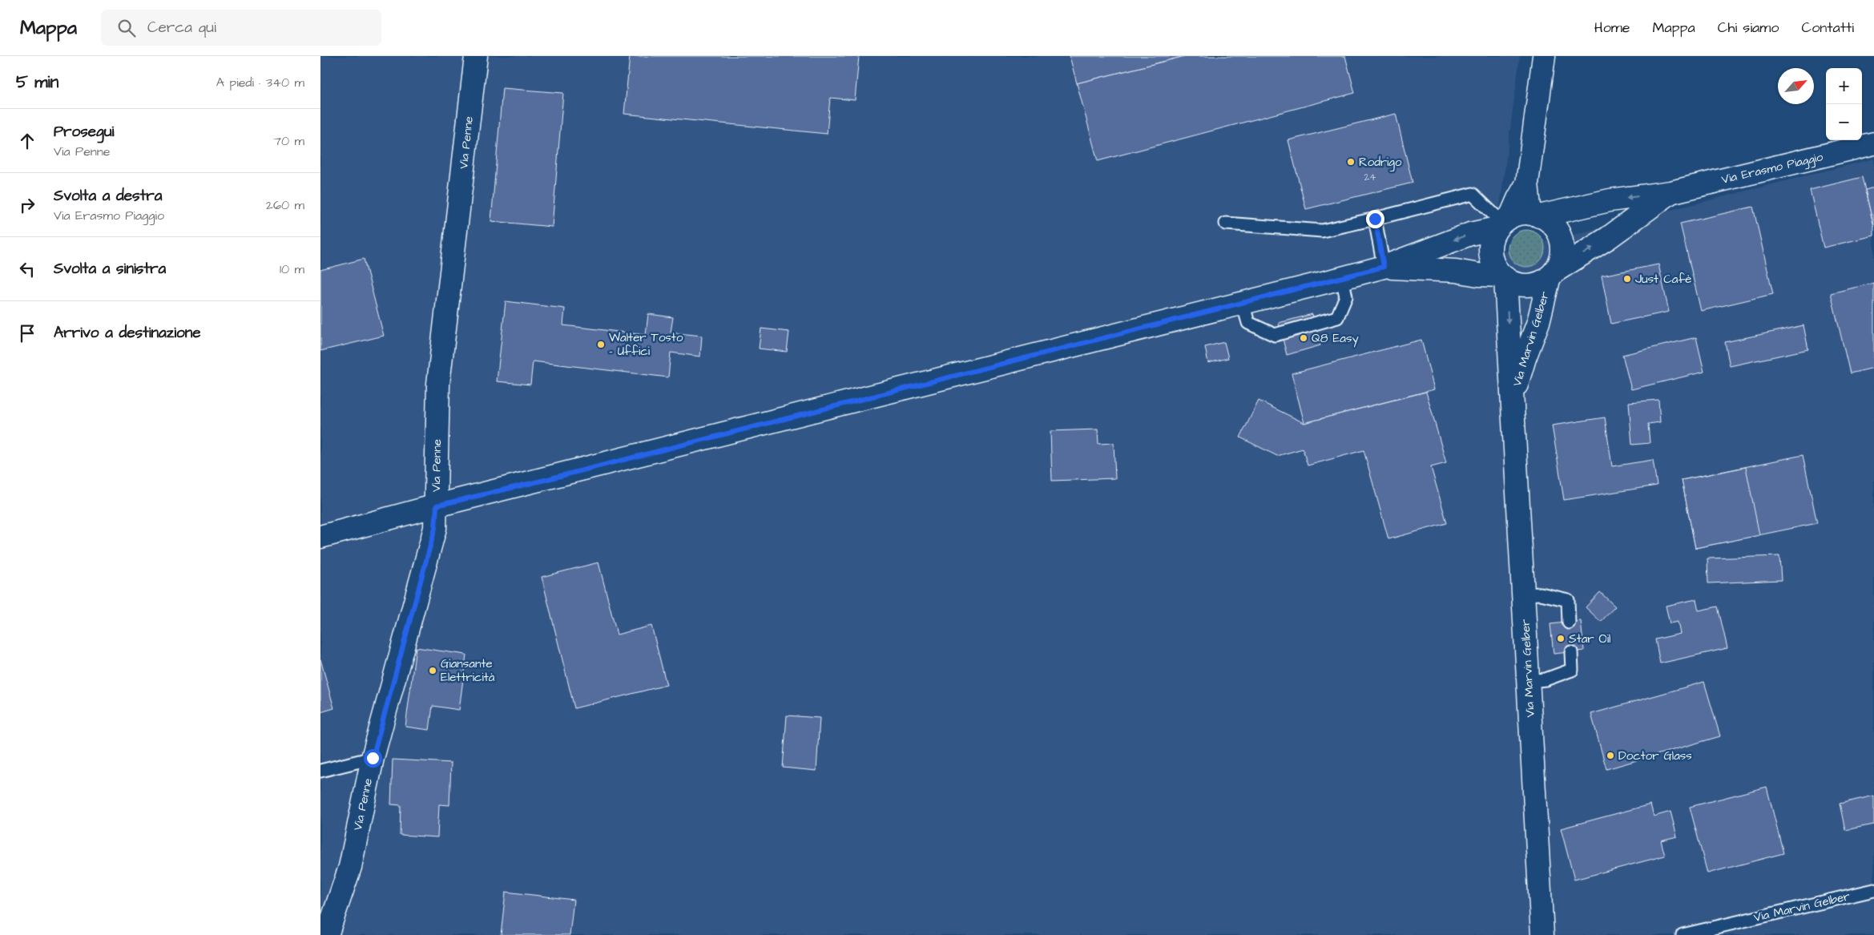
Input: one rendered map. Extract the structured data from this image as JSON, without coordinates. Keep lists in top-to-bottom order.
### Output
{
  "streets": {
    "street": ["Via Penne", "Via Erasmo Piaggio", "Via Marvin Gelber"]
  },
  "crossings": [
    ["Via Penne", "Via Erasmo Piaggio"],
    ["Via Erasmo Piaggio", "Via Marvin Gelber"]
  ],
  "places": [
    "Rodrigo",
    "Just Cafè",
    "Q8 Easy",
    "Walter Tosto - Uffici",
    "Star Oil",
    "Giansante Elettricità",
    "Doctor Glass"
  ],
  "house_numbers": ["24"],
  "north": "top right",
  "page": {
    "header": "Mappa",
    "search": "Cerca qui",
    "nav": [
      "Home",
      "Mappa",
      "Chi siamo",
      "Contatti"
    ],
    "heading": ["5 min", "A piedi · 340 m"],
    "map_buttons": ["+", "−"],
    "list": [
      ["Prosegui", "Via Penne", "70 m"],
      ["Svolta a destra", "Via Erasmo Piaggio", "260 m"],
      ["Svolta a sinistra", "10 m"],
      "Arrivo a destinazione"
    ]
  }
}
